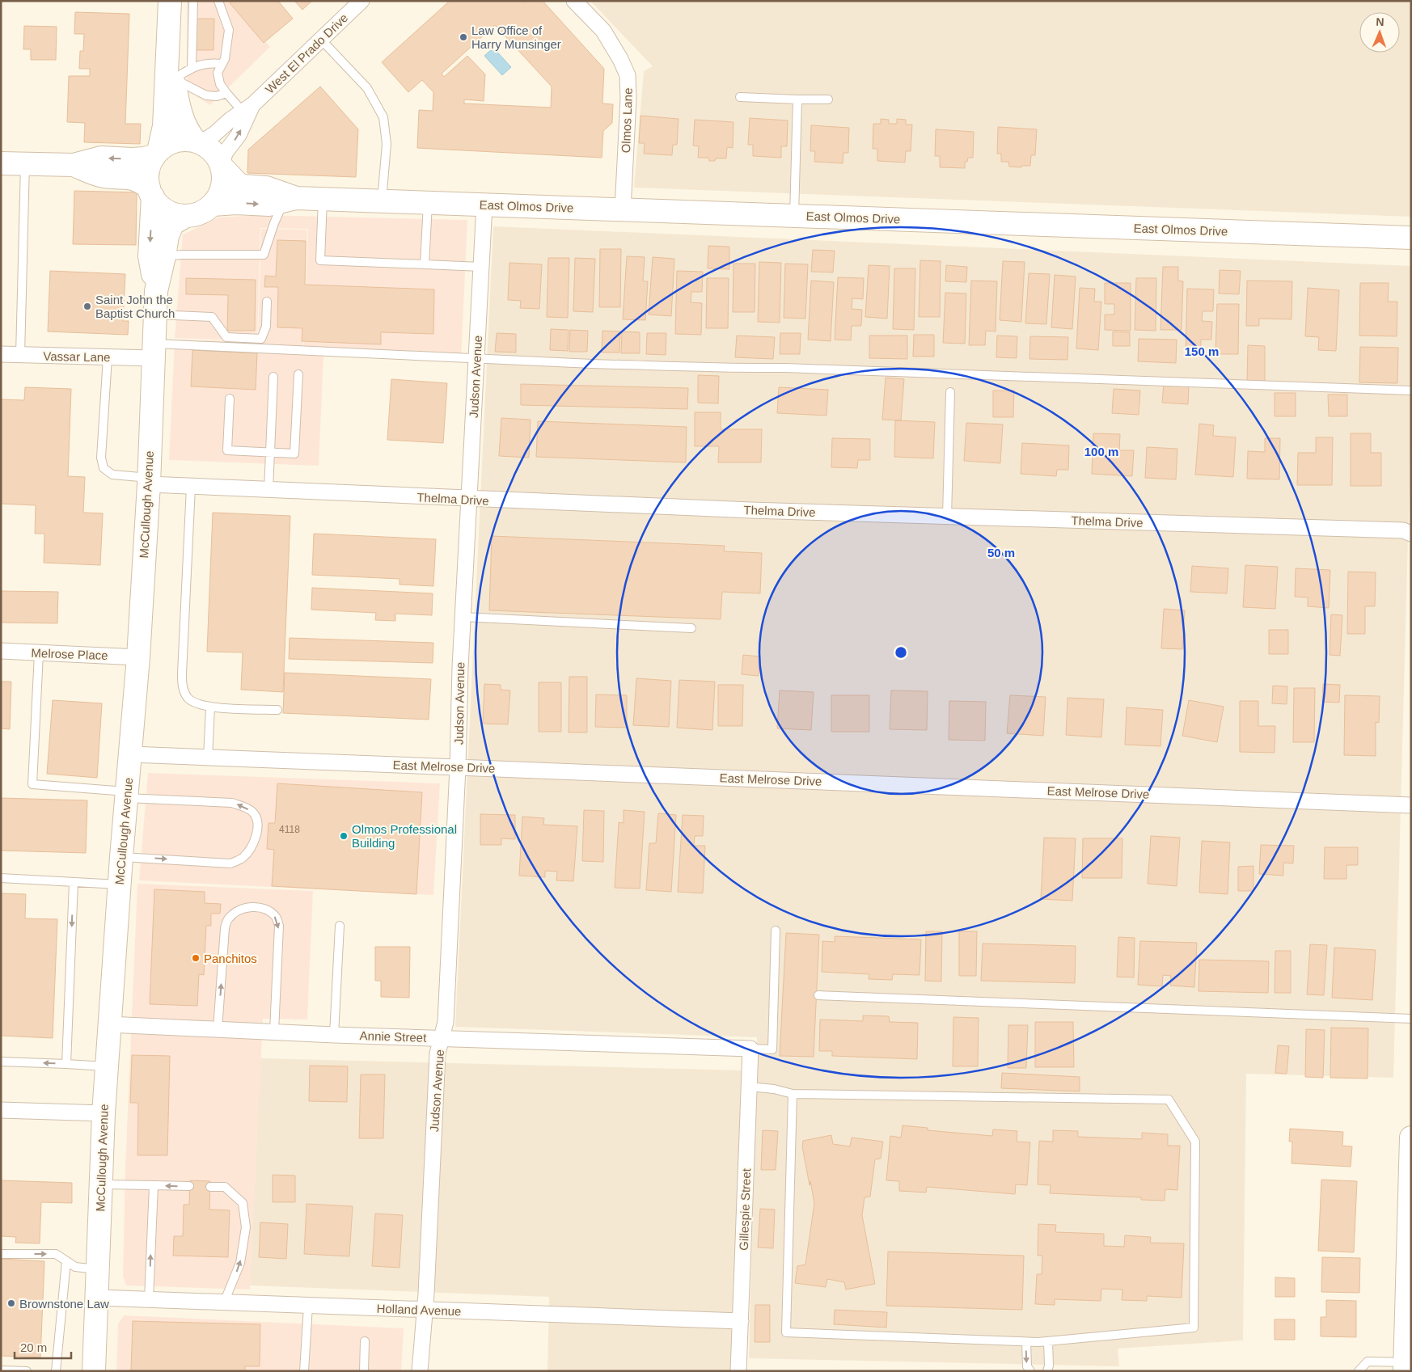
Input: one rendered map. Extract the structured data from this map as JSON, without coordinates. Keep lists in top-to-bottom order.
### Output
{
  "streets": {
    "main road": ["East Olmos Drive", "McCullough Avenue"],
    "street": [
      "West El Prado Drive",
      "Olmos Lane",
      "Vassar Lane",
      "Judson Avenue",
      "Thelma Drive",
      "Melrose Place",
      "East Melrose Drive",
      "Annie Street",
      "Gillespie Street",
      "Holland Avenue"
    ]
  },
  "crossings": [
    ["West El Prado Drive", "East Olmos Drive"],
    ["West El Prado Drive", "McCullough Avenue"],
    ["Olmos Lane", "East Olmos Drive"],
    ["East Olmos Drive", "Judson Avenue"],
    ["East Olmos Drive", "McCullough Avenue"],
    ["Vassar Lane", "McCullough Avenue"],
    ["Judson Avenue", "Thelma Drive"],
    ["Judson Avenue", "East Melrose Drive"],
    ["Judson Avenue", "Annie Street"],
    ["Judson Avenue", "Holland Avenue"],
    ["Thelma Drive", "McCullough Avenue"],
    ["McCullough Avenue", "Melrose Place"],
    ["McCullough Avenue", "East Melrose Drive"],
    ["McCullough Avenue", "Annie Street"],
    ["McCullough Avenue", "Holland Avenue"],
    ["Annie Street", "Gillespie Street"],
    ["Gillespie Street", "Holland Avenue"]
  ],
  "places": [
    "Law Office of Harry Munsinger",
    "Saint John the Baptist Church",
    "Olmos Professional Building",
    "Panchitos",
    "Brownstone Law"
  ],
  "house_numbers": ["4118"],
  "scale_bar": "20 m",
  "north": "top",
  "rings": ["150 m", "100 m", "50 m"]
}
